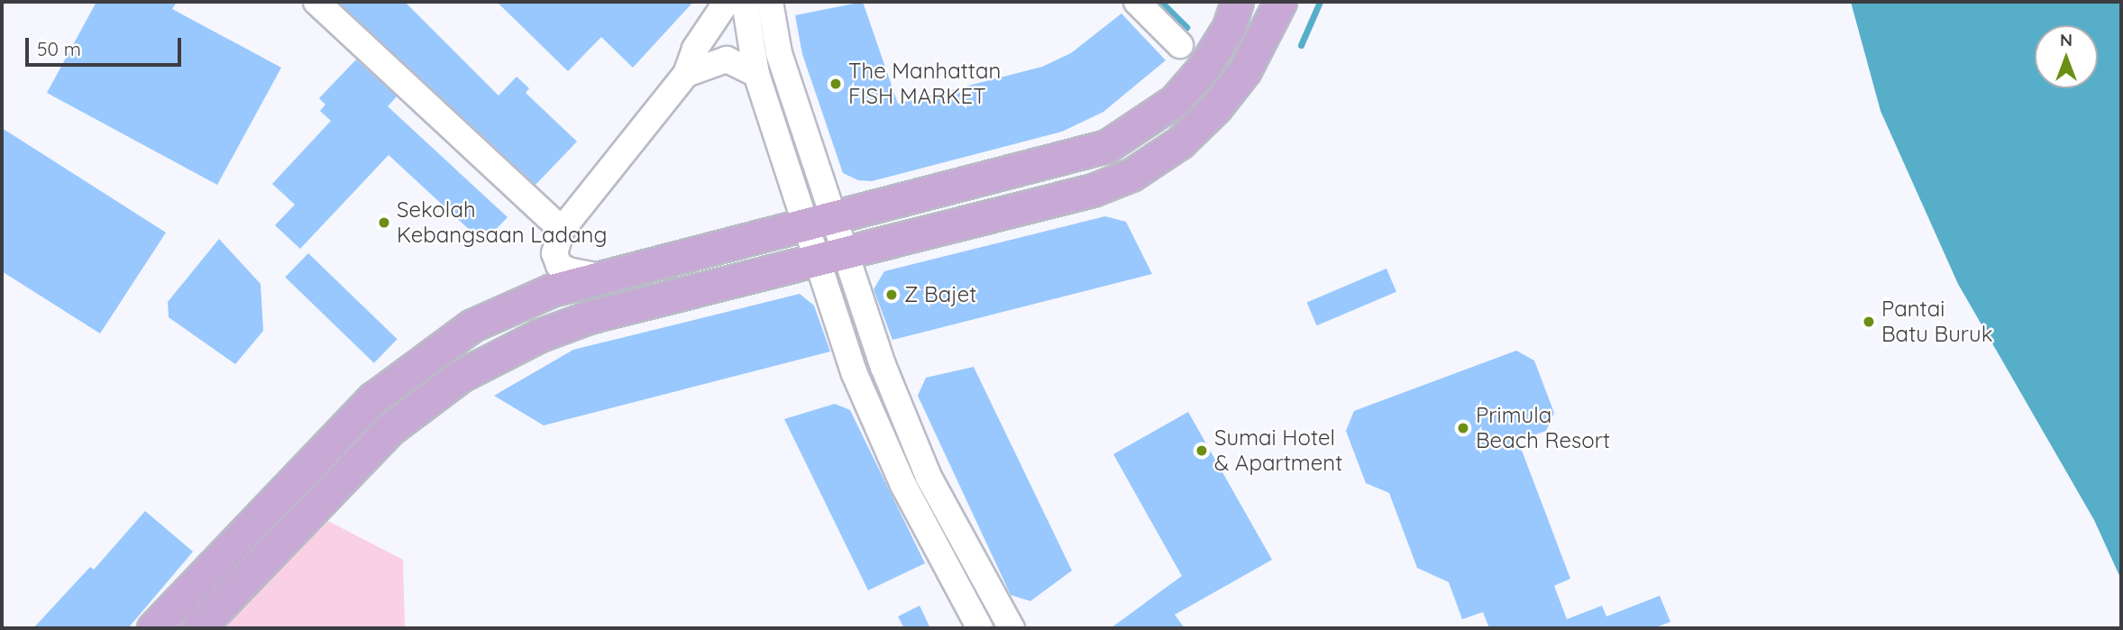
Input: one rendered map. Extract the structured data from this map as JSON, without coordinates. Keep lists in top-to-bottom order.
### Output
{
  "places": [
    "The Manhattan FISH MARKET",
    "Sekolah Kebangsaan Ladang",
    "Z Bajet",
    "Pantai Batu Buruk",
    "Primula Beach Resort",
    "Sumai Hotel & Apartment"
  ],
  "scale_bar": "50 m",
  "north": "top"
}
